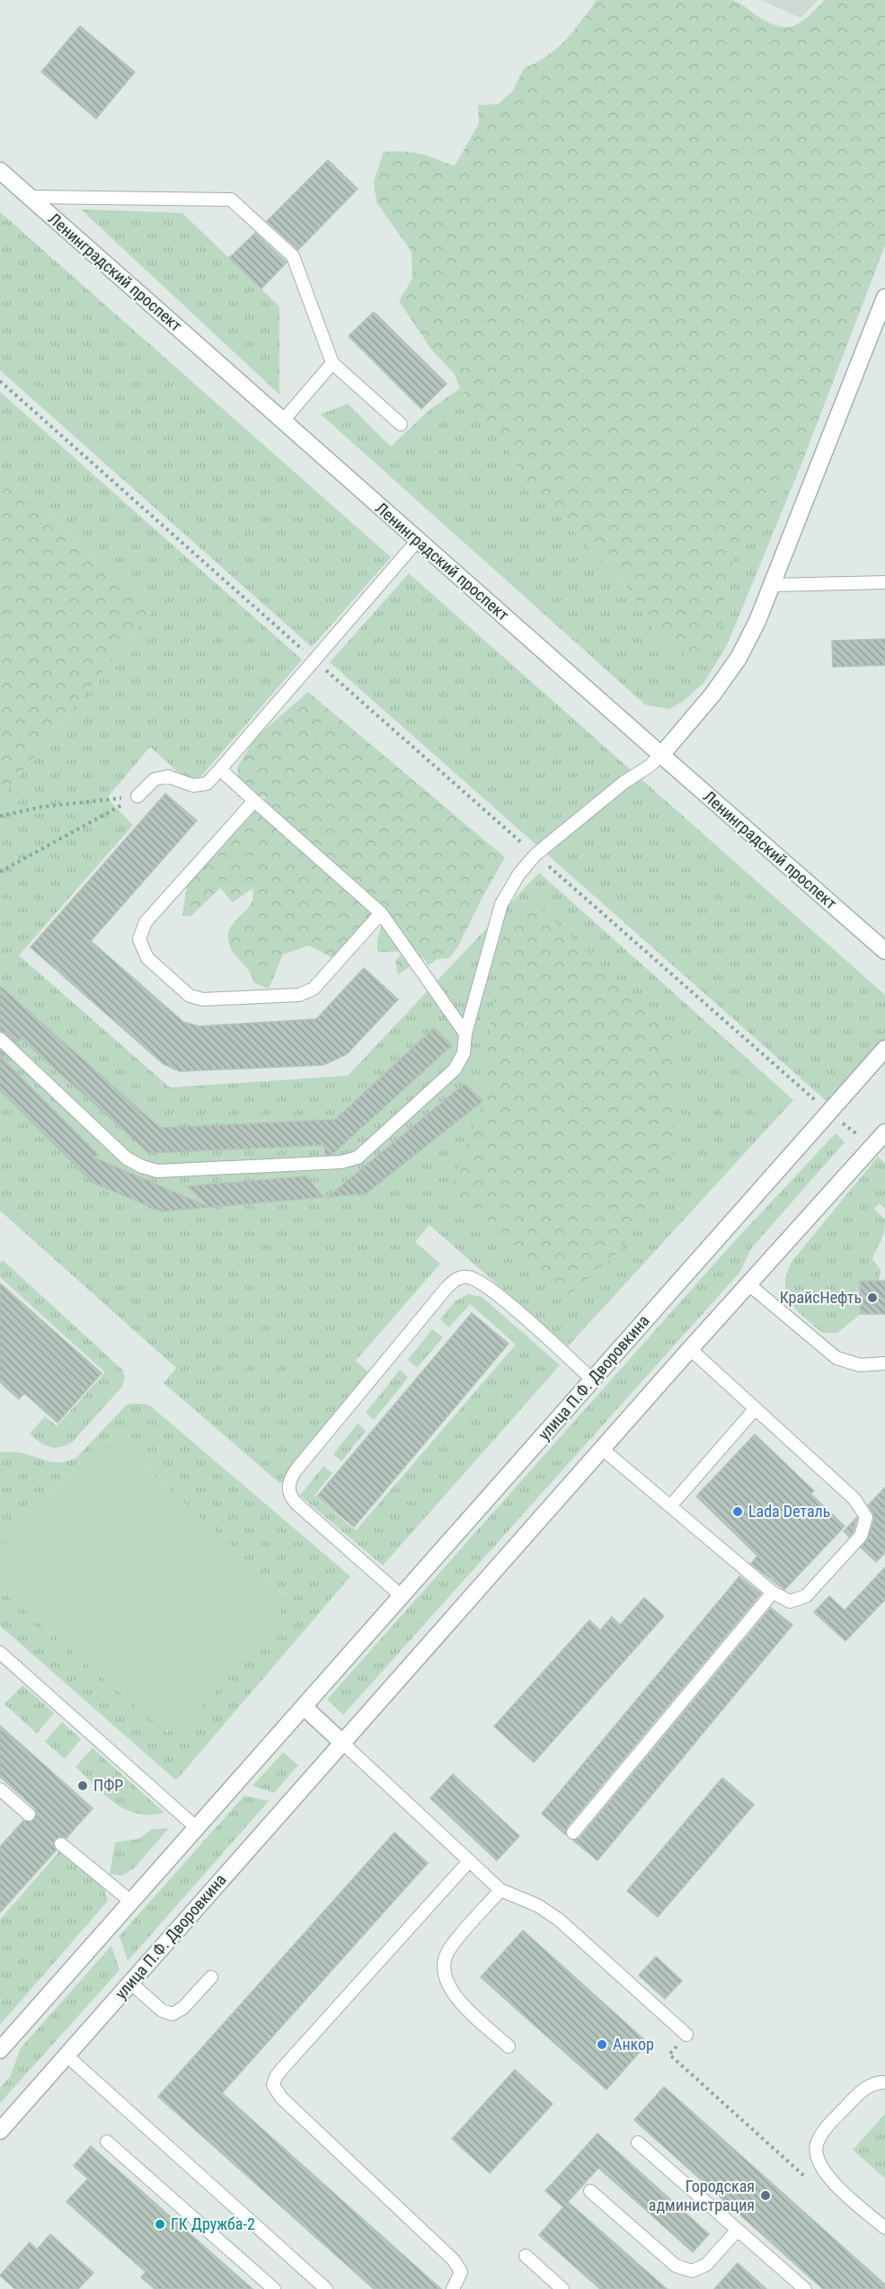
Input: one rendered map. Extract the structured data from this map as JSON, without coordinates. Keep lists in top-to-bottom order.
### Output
{
  "streets": {
    "street": ["Ленинградский проспект", "улица П.Ф. Дворовкина"]
  },
  "places": [
    "КрайсНефть",
    "Lada Dеталь",
    "ПФР",
    "Анкор",
    "Городская администрация",
    "ГК Дружба-2"
  ]
}
